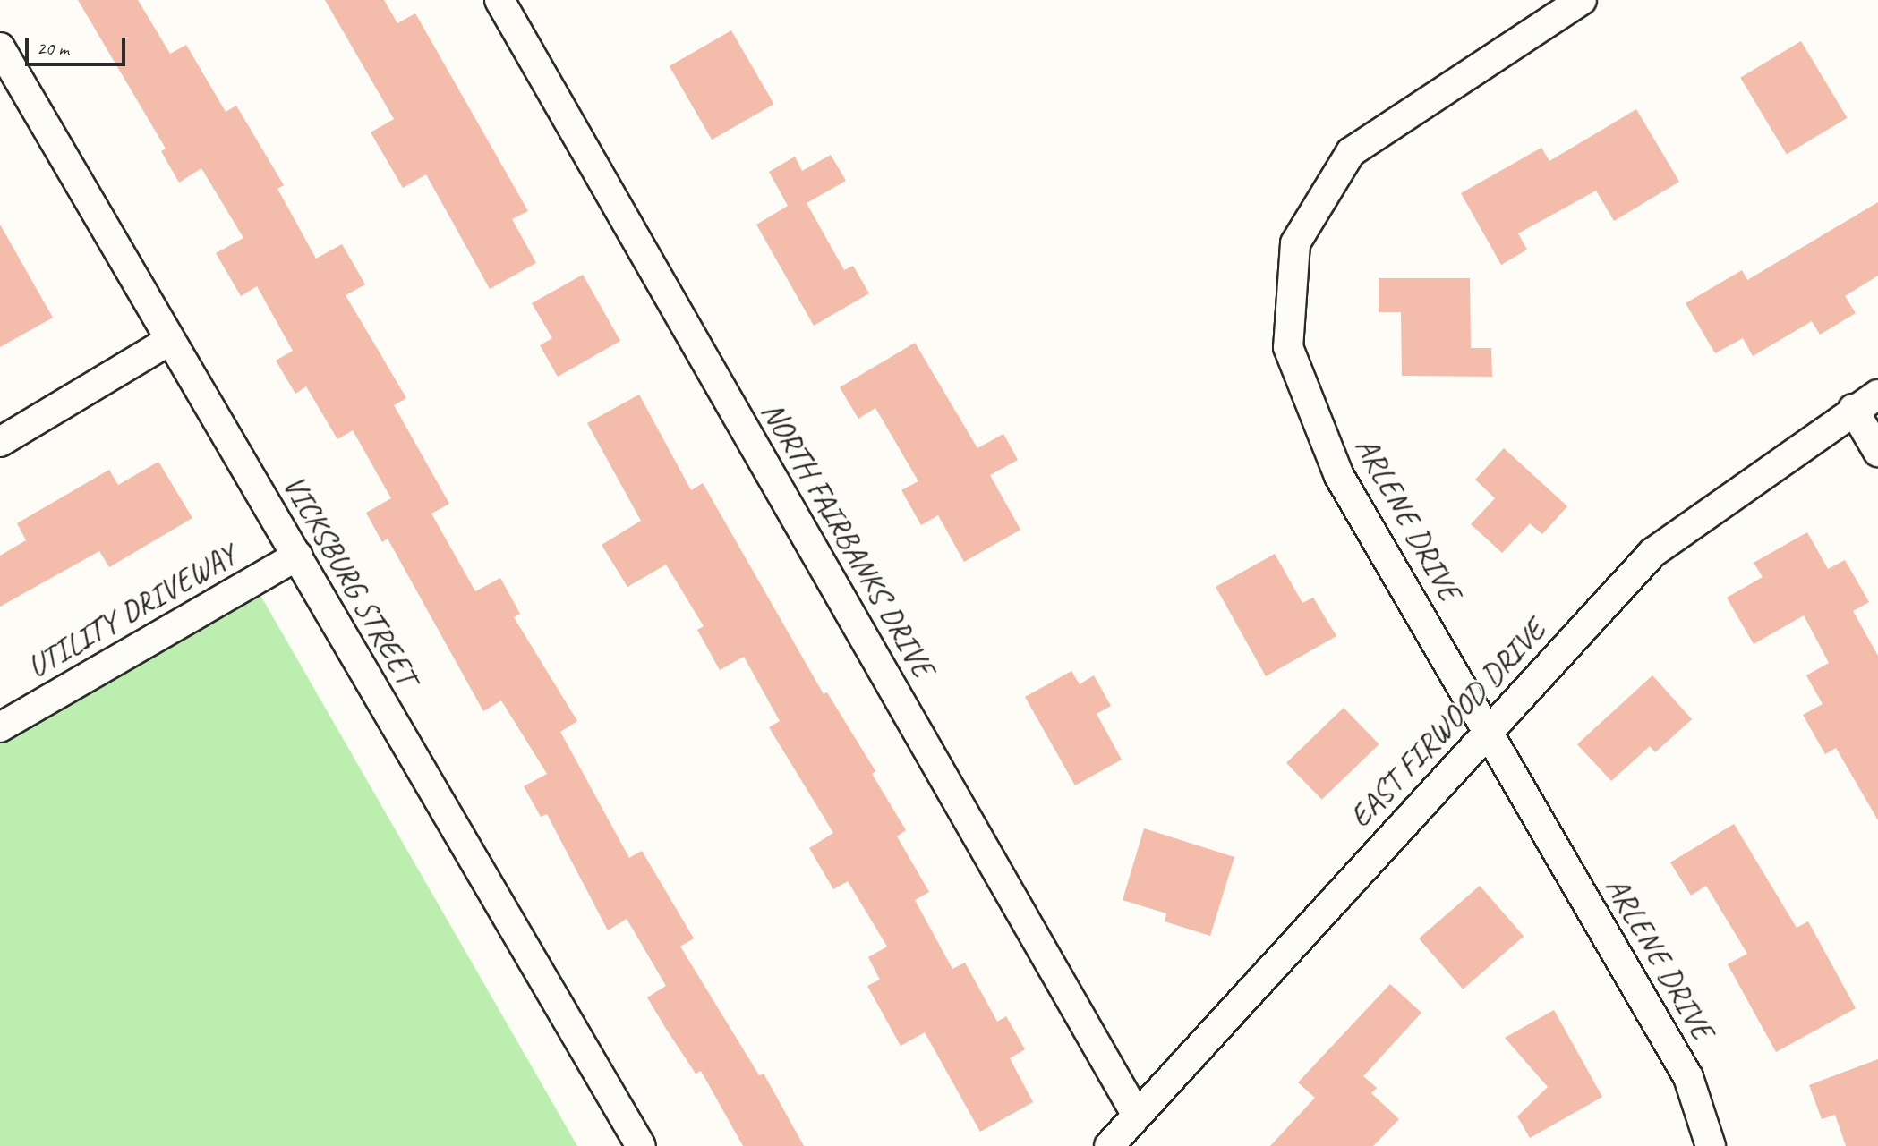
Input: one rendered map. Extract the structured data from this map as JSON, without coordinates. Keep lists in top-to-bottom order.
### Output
{
  "streets": {
    "street": [
      "ARLENE DRIVE",
      "NORTH FAIRBANKS DRIVE",
      "VICKSBURG STREET",
      "UTILITY DRIVEWAY",
      "EAST FIRWOOD DRIVE"
    ]
  },
  "crossings": [
    ["ARLENE DRIVE", "EAST FIRWOOD DRIVE"],
    ["NORTH FAIRBANKS DRIVE", "EAST FIRWOOD DRIVE"],
    ["VICKSBURG STREET", "UTILITY DRIVEWAY"]
  ],
  "scale_bar": "20 m"
}
